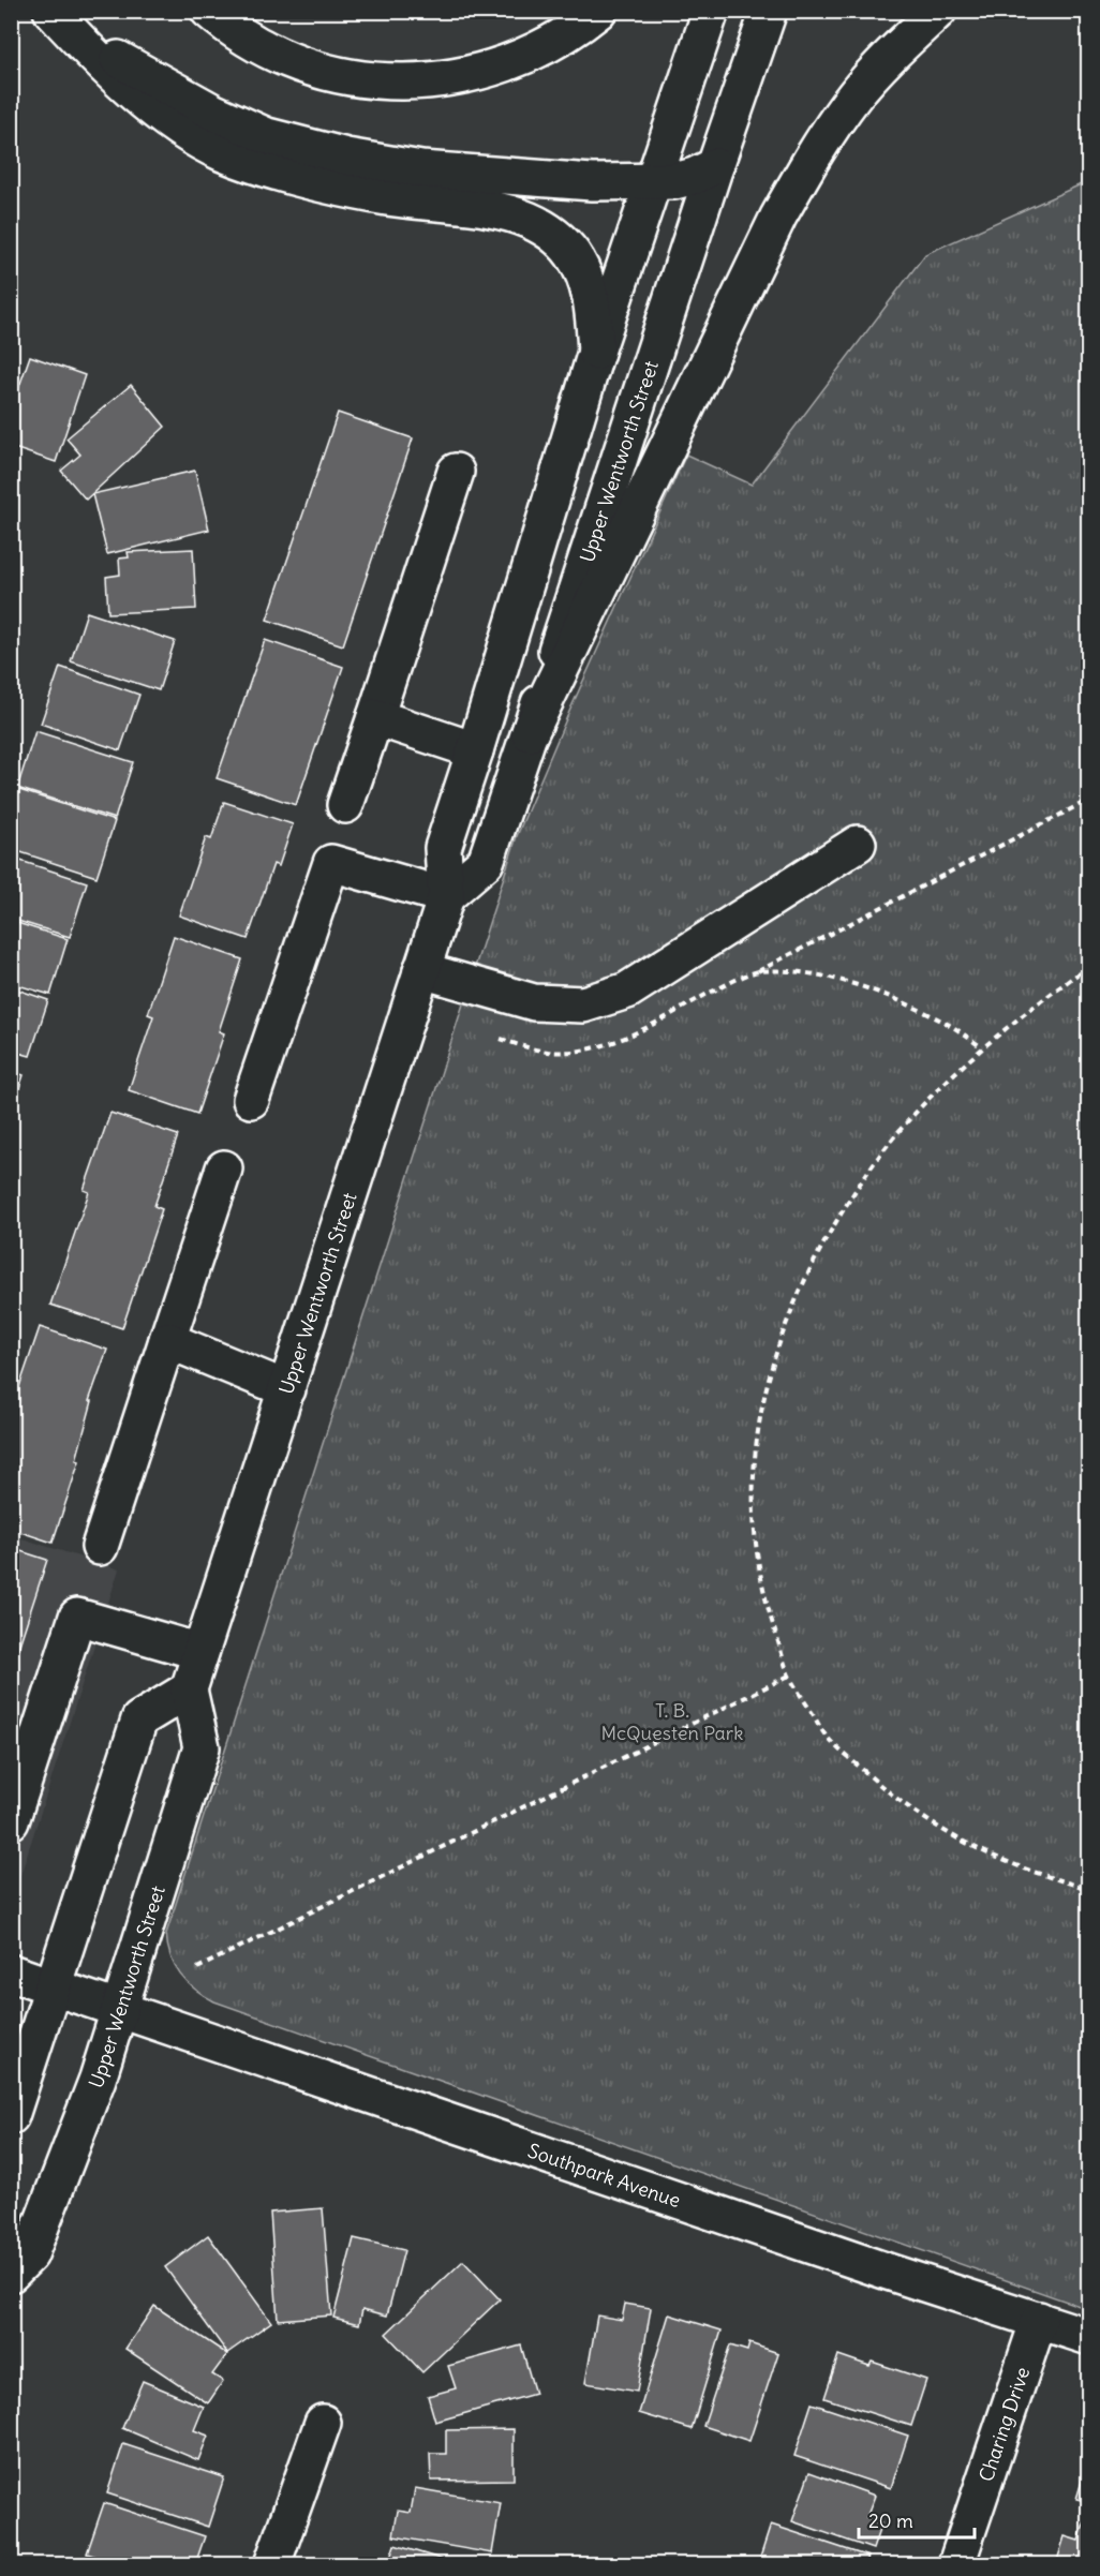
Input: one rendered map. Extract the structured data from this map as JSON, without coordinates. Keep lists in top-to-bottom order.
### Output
{
  "streets": {
    "main road": ["Upper Wentworth Street", "Southpark Avenue", "Charing Drive"]
  },
  "crossings": [
    ["Upper Wentworth Street", "Southpark Avenue"],
    ["Southpark Avenue", "Charing Drive"]
  ],
  "parks": ["T. B. McQuesten Park"],
  "scale_bar": "20 m"
}
